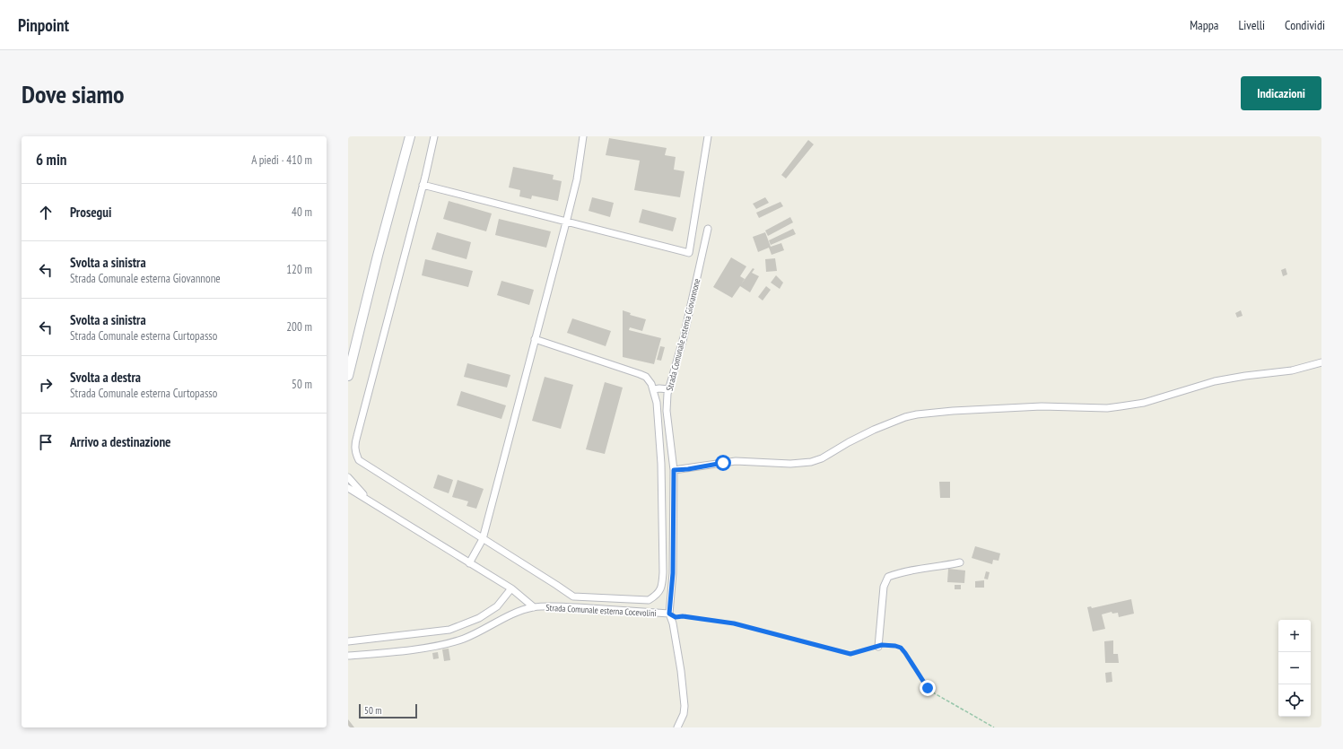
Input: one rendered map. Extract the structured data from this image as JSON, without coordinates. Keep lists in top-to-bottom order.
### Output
{
  "streets": {
    "street": ["Strada Comunale esterna Giovannone", "Strada Comunale esterna Cocevolini"]
  },
  "crossings": [
    ["Strada Comunale esterna Giovannone", "Strada Comunale esterna Cocevolini"]
  ],
  "scale_bar": "50 m",
  "page": {
    "header": "Pinpoint",
    "nav": ["Mappa", "Livelli", "Condividi"],
    "buttons": "Indicazioni",
    "title": "Dove siamo",
    "heading": ["6 min", "A piedi · 410 m"],
    "list": [
      ["Prosegui", "40 m"],
      ["Svolta a sinistra", "Strada Comunale esterna Giovannone", "120 m"],
      ["Svolta a sinistra", "Strada Comunale esterna Curtopasso", "200 m"],
      ["Svolta a destra", "Strada Comunale esterna Curtopasso", "50 m"],
      "Arrivo a destinazione"
    ],
    "map_buttons": ["+", "−"],
    "scale": "50 m"
  }
}
